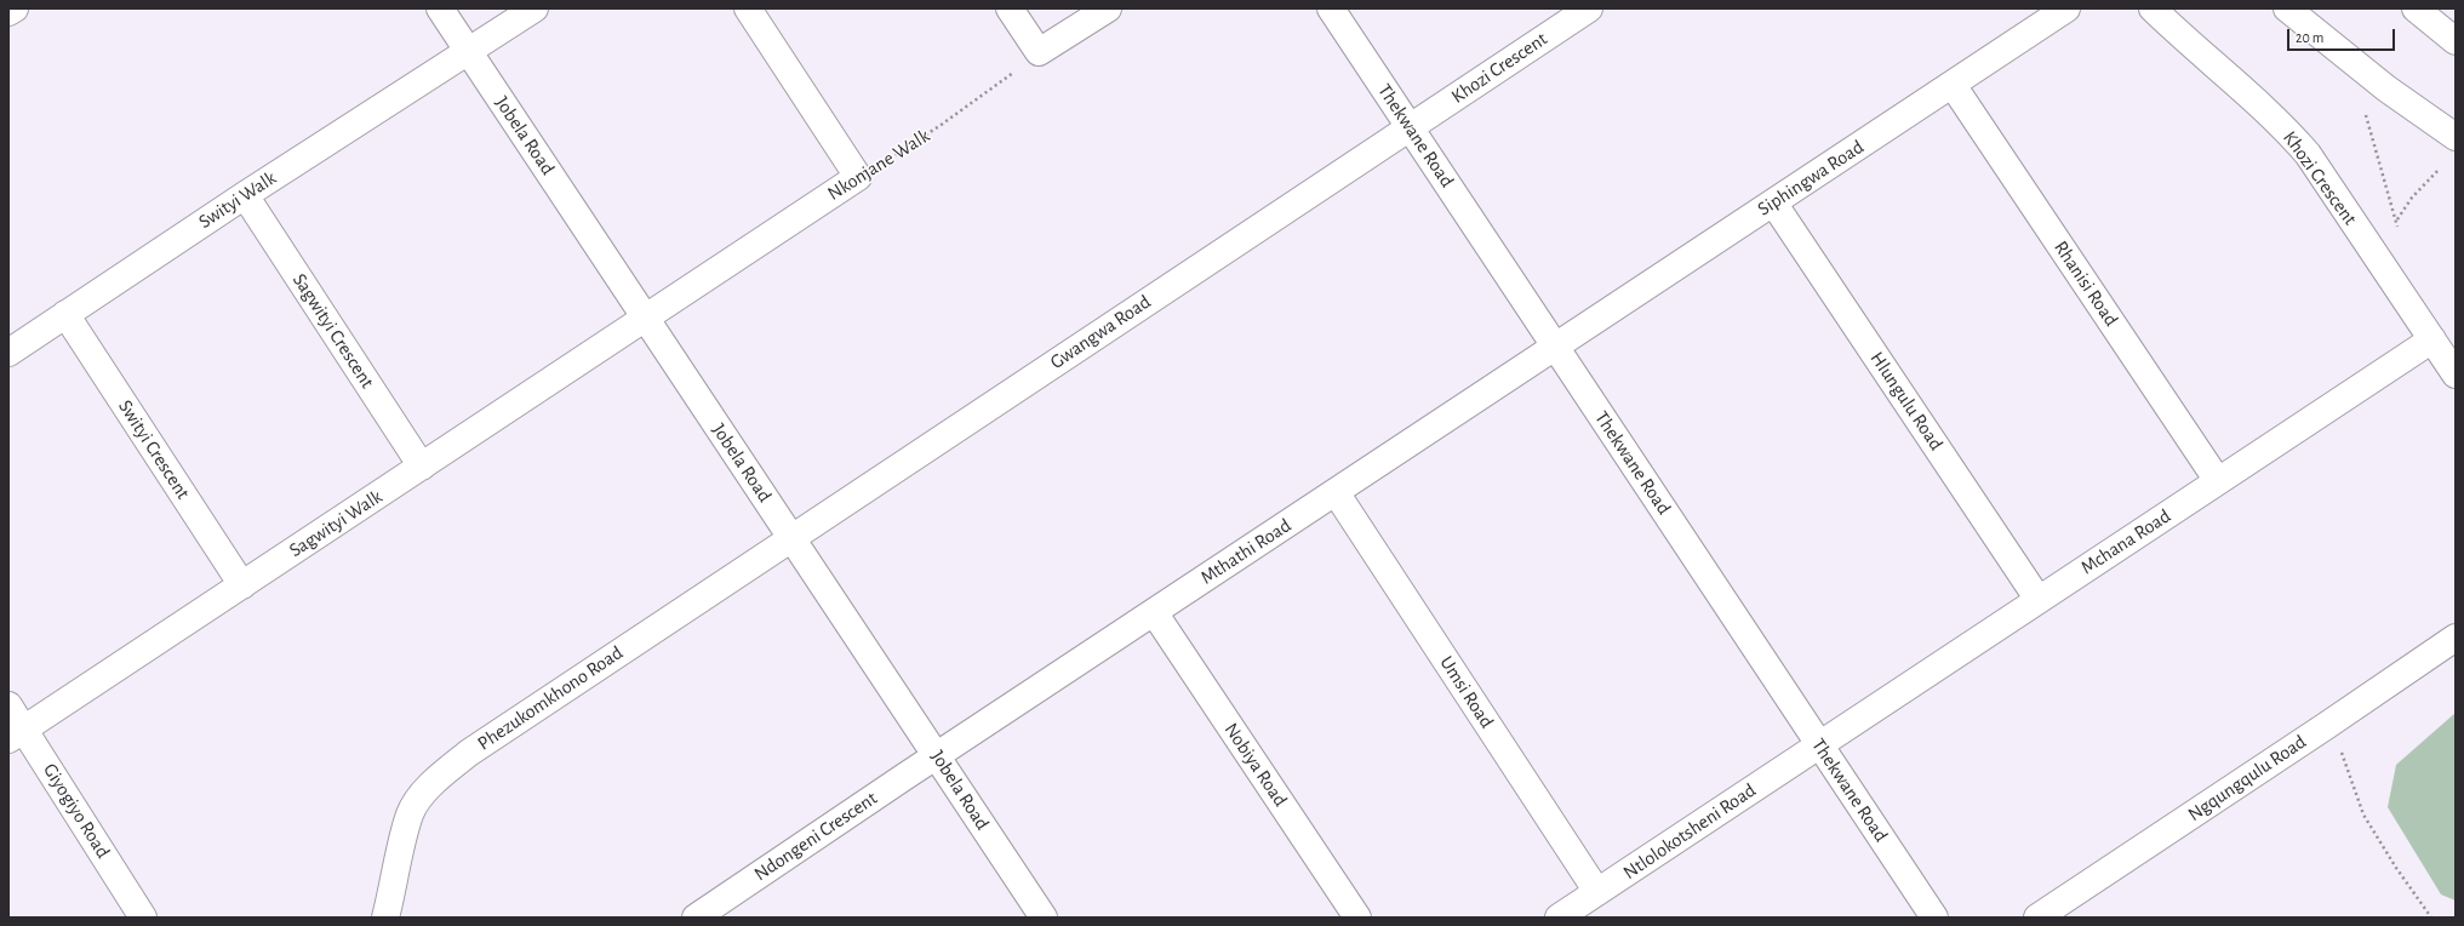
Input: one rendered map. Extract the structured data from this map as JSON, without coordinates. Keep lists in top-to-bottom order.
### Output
{
  "streets": {
    "street": [
      "Khozi Crescent",
      "Jobela Road",
      "Thekwane Road",
      "Nkonjane Walk",
      "Siphingwa Road",
      "Swityi Walk",
      "Rhanisi Road",
      "Sagwityi Crescent",
      "Gwangwa Road",
      "Hlungulu Road",
      "Swityi Crescent",
      "Sagwityi Walk",
      "Mchana Road",
      "Mthathi Road",
      "Umsi Road",
      "Phezukomkhono Road",
      "Nobiya Road",
      "Ngqungqulu Road",
      "Giyogiyo Road",
      "Ntlolokotsheni Road",
      "Ndongeni Crescent"
    ]
  },
  "crossings": [
    ["Khozi Crescent", "Thekwane Road"],
    ["Khozi Crescent", "Gwangwa Road"],
    ["Khozi Crescent", "Mchana Road"],
    ["Jobela Road", "Nkonjane Walk"],
    ["Jobela Road", "Swityi Walk"],
    ["Jobela Road", "Gwangwa Road"],
    ["Jobela Road", "Sagwityi Walk"],
    ["Jobela Road", "Mthathi Road"],
    ["Jobela Road", "Phezukomkhono Road"],
    ["Jobela Road", "Ndongeni Crescent"],
    ["Thekwane Road", "Siphingwa Road"],
    ["Thekwane Road", "Gwangwa Road"],
    ["Thekwane Road", "Mchana Road"],
    ["Thekwane Road", "Mthathi Road"],
    ["Thekwane Road", "Ntlolokotsheni Road"],
    ["Nkonjane Walk", "Sagwityi Walk"],
    ["Siphingwa Road", "Rhanisi Road"],
    ["Siphingwa Road", "Hlungulu Road"],
    ["Siphingwa Road", "Mthathi Road"],
    ["Swityi Walk", "Sagwityi Crescent"],
    ["Swityi Walk", "Swityi Crescent"],
    ["Rhanisi Road", "Mchana Road"],
    ["Sagwityi Crescent", "Sagwityi Walk"],
    ["Gwangwa Road", "Phezukomkhono Road"],
    ["Hlungulu Road", "Mchana Road"],
    ["Swityi Crescent", "Sagwityi Walk"],
    ["Sagwityi Walk", "Giyogiyo Road"],
    ["Mchana Road", "Ntlolokotsheni Road"],
    ["Mthathi Road", "Umsi Road"],
    ["Mthathi Road", "Nobiya Road"],
    ["Mthathi Road", "Ndongeni Crescent"],
    ["Umsi Road", "Ntlolokotsheni Road"]
  ],
  "scale_bar": "20 m"
}
